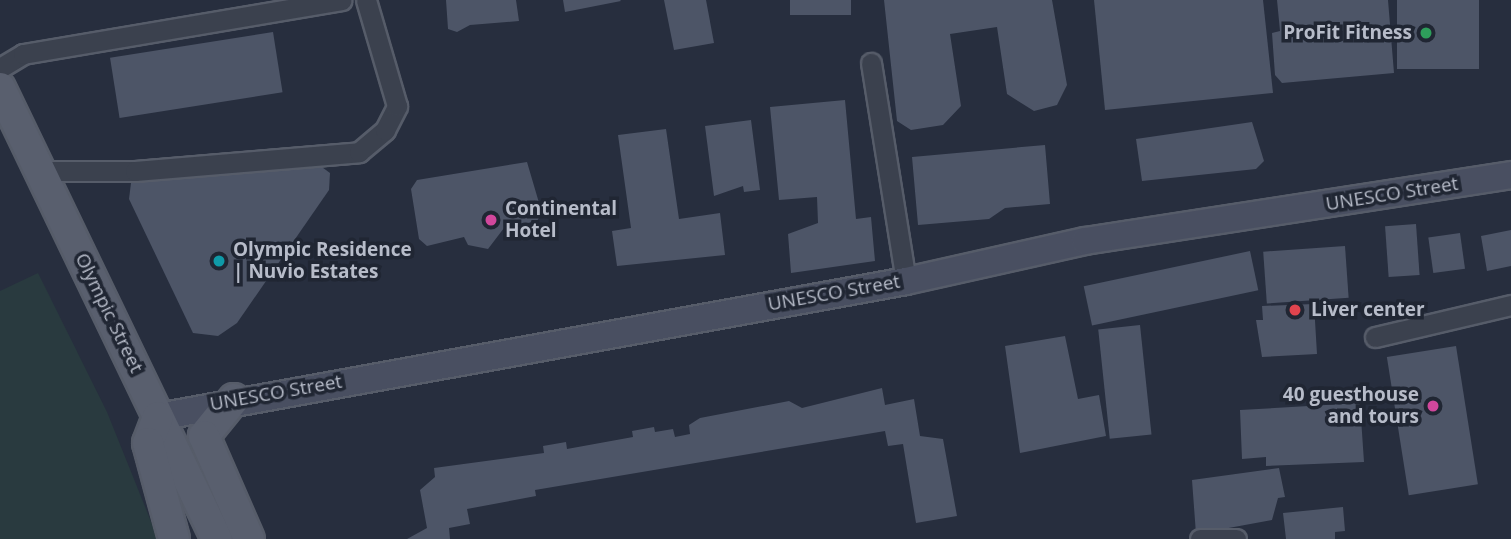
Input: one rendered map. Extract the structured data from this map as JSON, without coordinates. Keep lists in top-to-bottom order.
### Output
{
  "streets": {
    "main road": ["UNESCO Street", "Olympic Street"]
  },
  "crossings": [
    ["UNESCO Street", "Olympic Street"]
  ],
  "places": [
    "ProFit Fitness",
    "Continental Hotel",
    "Olympic Residence | Nuvio Estates",
    "Liver center",
    "40 guesthouse and tours"
  ]
}
